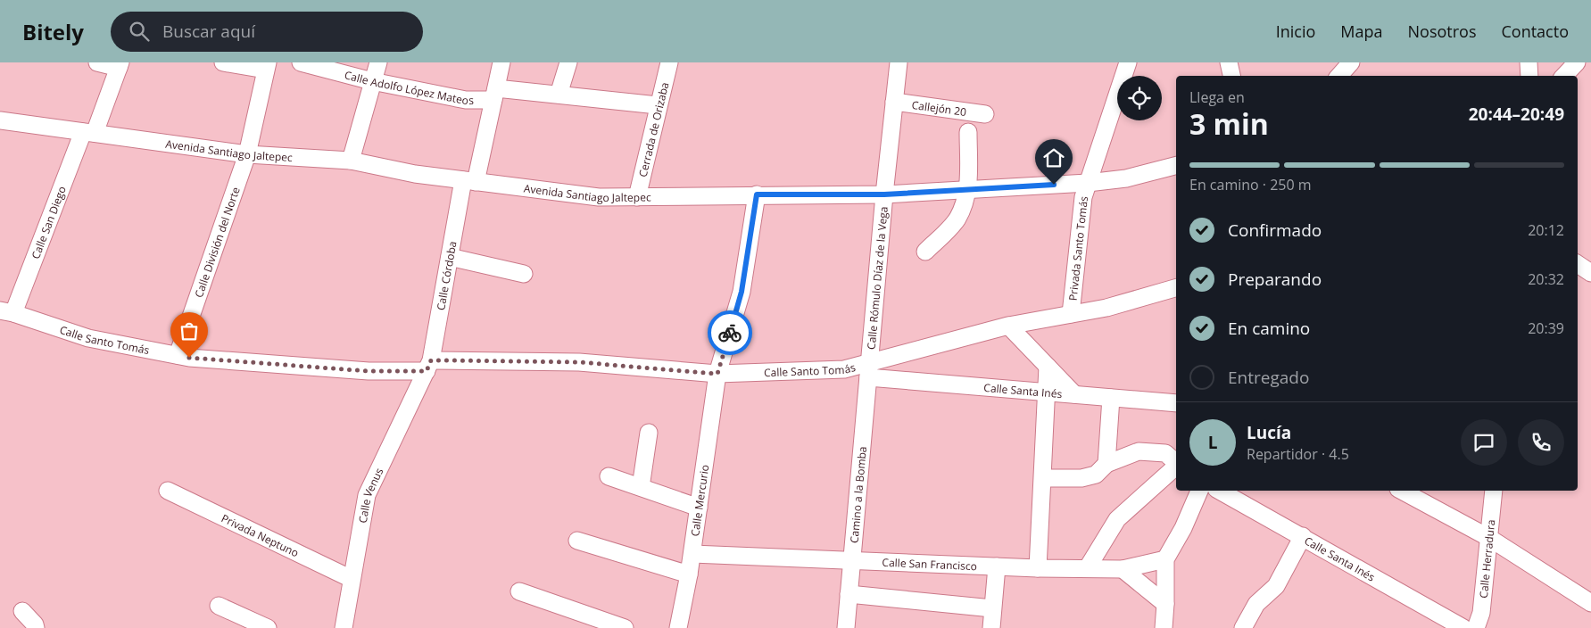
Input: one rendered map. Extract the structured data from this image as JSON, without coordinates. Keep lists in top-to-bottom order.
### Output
{
  "streets": {
    "street": [
      "Calle Adolfo López Mateos",
      "Callejón 20",
      "Cerrada de Orizaba",
      "Avenida Santiago Jaltepec",
      "Calle San Diego",
      "Calle División del Norte",
      "Privada Santo Tomás",
      "Calle Córdoba",
      "Calle Rómulo Díaz de la Vega",
      "Calle Santo Tomás",
      "Calle Santa Inés",
      "Camino a la Bomba",
      "Calle Venus",
      "Calle Mercurio",
      "Privada Neptuno",
      "Calle Herradura",
      "Calle San Francisco"
    ]
  },
  "crossings": [
    ["Calle Adolfo López Mateos", "Cerrada de Orizaba"],
    ["Calle Adolfo López Mateos", "Calle Córdoba"],
    ["Callejón 20", "Calle Rómulo Díaz de la Vega"],
    ["Cerrada de Orizaba", "Avenida Santiago Jaltepec"],
    ["Avenida Santiago Jaltepec", "Calle San Diego"],
    ["Avenida Santiago Jaltepec", "Calle División del Norte"],
    ["Avenida Santiago Jaltepec", "Privada Santo Tomás"],
    ["Avenida Santiago Jaltepec", "Calle Córdoba"],
    ["Avenida Santiago Jaltepec", "Calle Rómulo Díaz de la Vega"],
    ["Avenida Santiago Jaltepec", "Calle Mercurio"],
    ["Calle San Diego", "Calle Santo Tomás"],
    ["Calle División del Norte", "Calle Santo Tomás"],
    ["Privada Santo Tomás", "Calle Santo Tomás"],
    ["Calle Córdoba", "Calle Santo Tomás"],
    ["Calle Córdoba", "Calle Venus"],
    ["Calle Rómulo Díaz de la Vega", "Calle Santo Tomás"],
    ["Calle Rómulo Díaz de la Vega", "Calle Santa Inés"],
    ["Calle Rómulo Díaz de la Vega", "Camino a la Bomba"],
    ["Calle Santo Tomás", "Calle Santa Inés"],
    ["Calle Santo Tomás", "Camino a la Bomba"],
    ["Calle Santo Tomás", "Calle Venus"],
    ["Calle Santo Tomás", "Calle Mercurio"],
    ["Calle Santa Inés", "Camino a la Bomba"],
    ["Camino a la Bomba", "Calle San Francisco"],
    ["Calle Venus", "Privada Neptuno"],
    ["Calle Mercurio", "Calle San Francisco"]
  ],
  "page": {
    "header": "Bitely",
    "search": "Buscar aquí",
    "nav": [
      "Inicio",
      "Mapa",
      "Nosotros",
      "Contacto"
    ],
    "heading": ["3 min", "Llega en", "20:44–20:49"],
    "panel": ["Lucía", "Repartidor · 4.5"],
    "bar": "En camino · 250 m",
    "list": [
      ["Confirmado", "20:12"],
      ["Preparando", "20:32"],
      ["En camino", "20:39"],
      "Entregado"
    ],
    "round": "L"
  }
}
